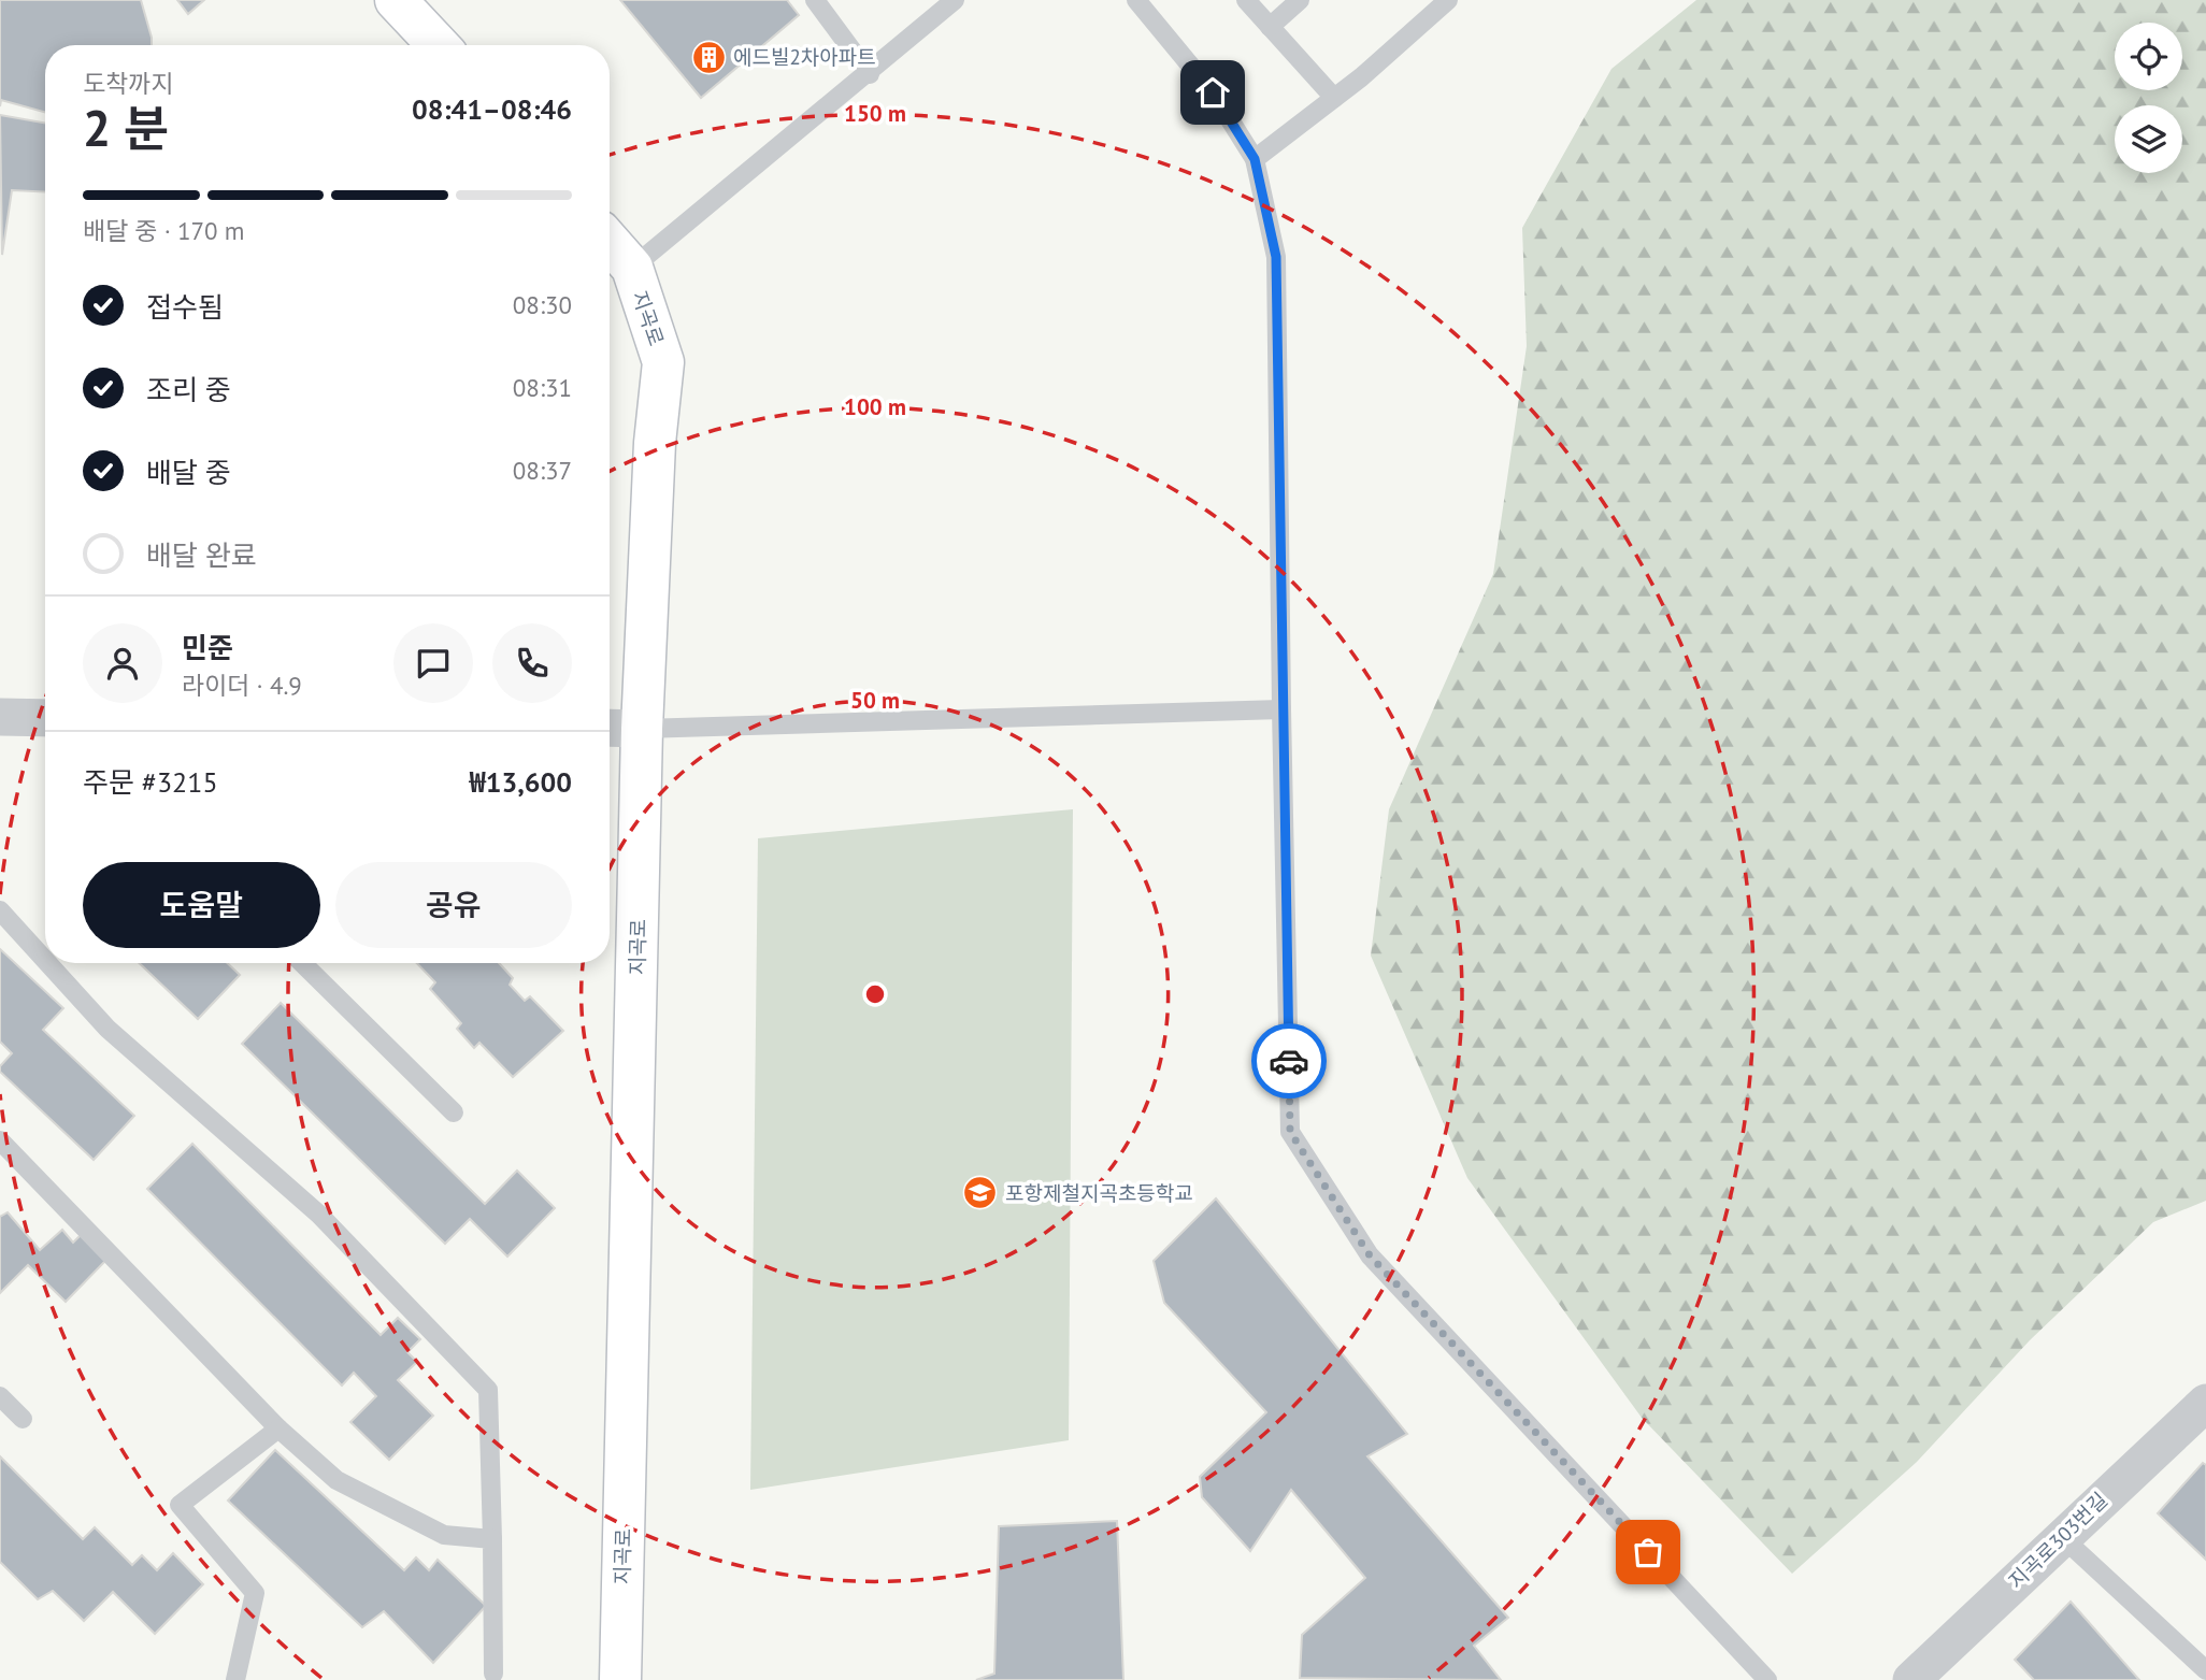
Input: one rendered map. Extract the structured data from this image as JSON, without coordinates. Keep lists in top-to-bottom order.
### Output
{
  "streets": {
    "main road": ["지곡로"],
    "street": ["지곡로303번길"]
  },
  "places": {
    "building": ["에드빌2차아파트"],
    "school or university": ["포항제철지곡초등학교"]
  },
  "page": {
    "heading": ["2 분", "도착까지", "08:41–08:46"],
    "panel": [
      "민준",
      "라이더 · 4.9",
      "주문 #3215",
      "₩13,600"
    ],
    "bar": "배달 중 · 170 m",
    "list": [
      ["접수됨", "08:30"],
      ["조리 중", "08:31"],
      ["배달 중", "08:37"],
      "배달 완료"
    ],
    "buttons": ["도움말", "공유"]
  },
  "rings": ["150 m", "100 m", "50 m"]
}
